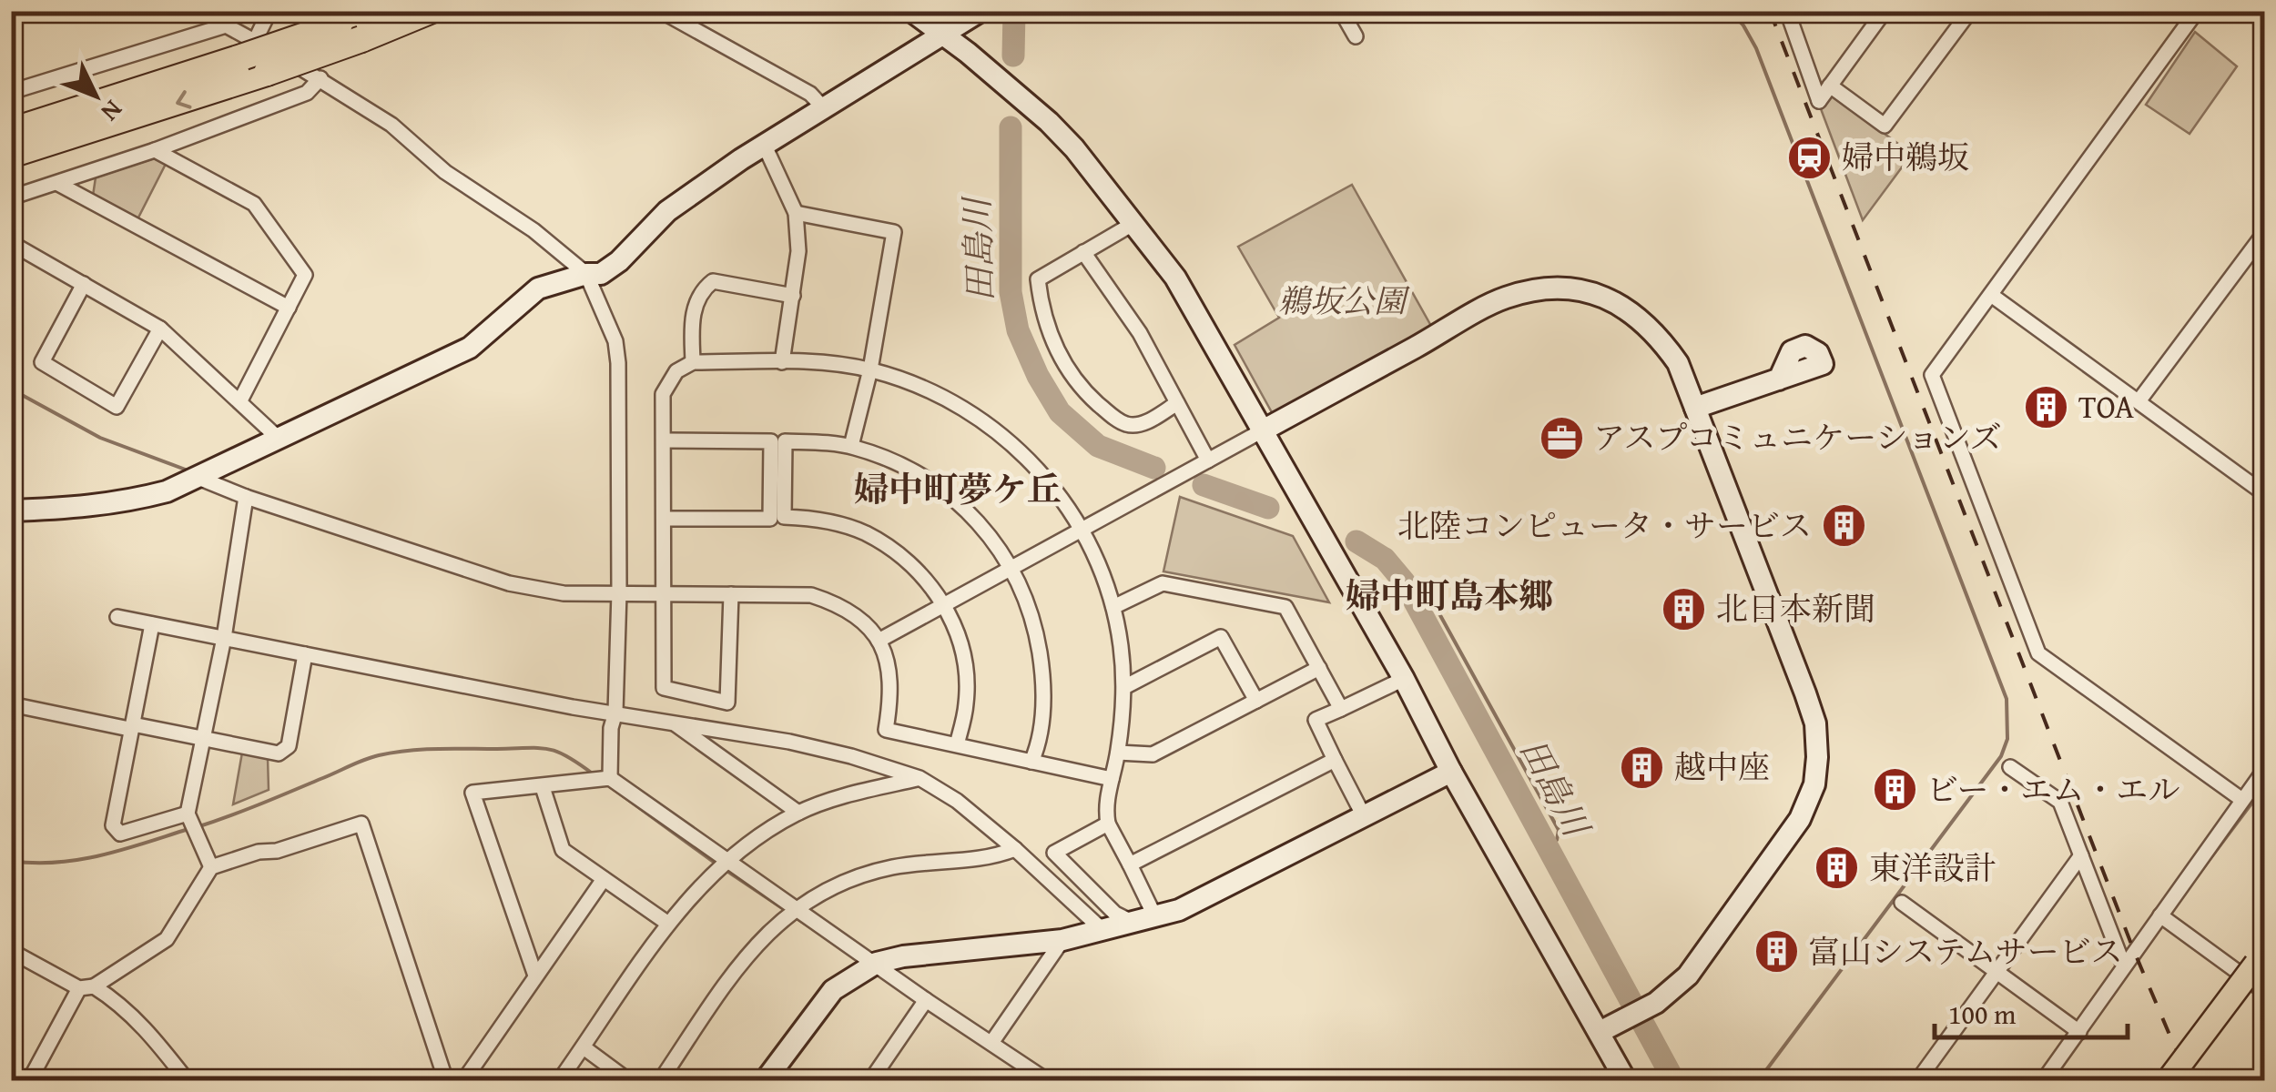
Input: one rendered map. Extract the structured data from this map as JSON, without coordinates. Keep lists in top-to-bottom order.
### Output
{
  "districts": ["婦中町夢ケ丘", "婦中町島本郷"],
  "water": ["田島川"],
  "parks": ["鵜坂公園"],
  "places": {
    "station": ["婦中鵜坂"],
    "building": [
      "TOA",
      "北陸コンピュータ・サービス",
      "北日本新聞",
      "越中座",
      "ビー・エム・エル",
      "東洋設計",
      "富山システムサービス"
    ],
    "office": ["アスプコミュニケーションズ"]
  },
  "scale_bar": "100 m",
  "north": "bottom right"
}
